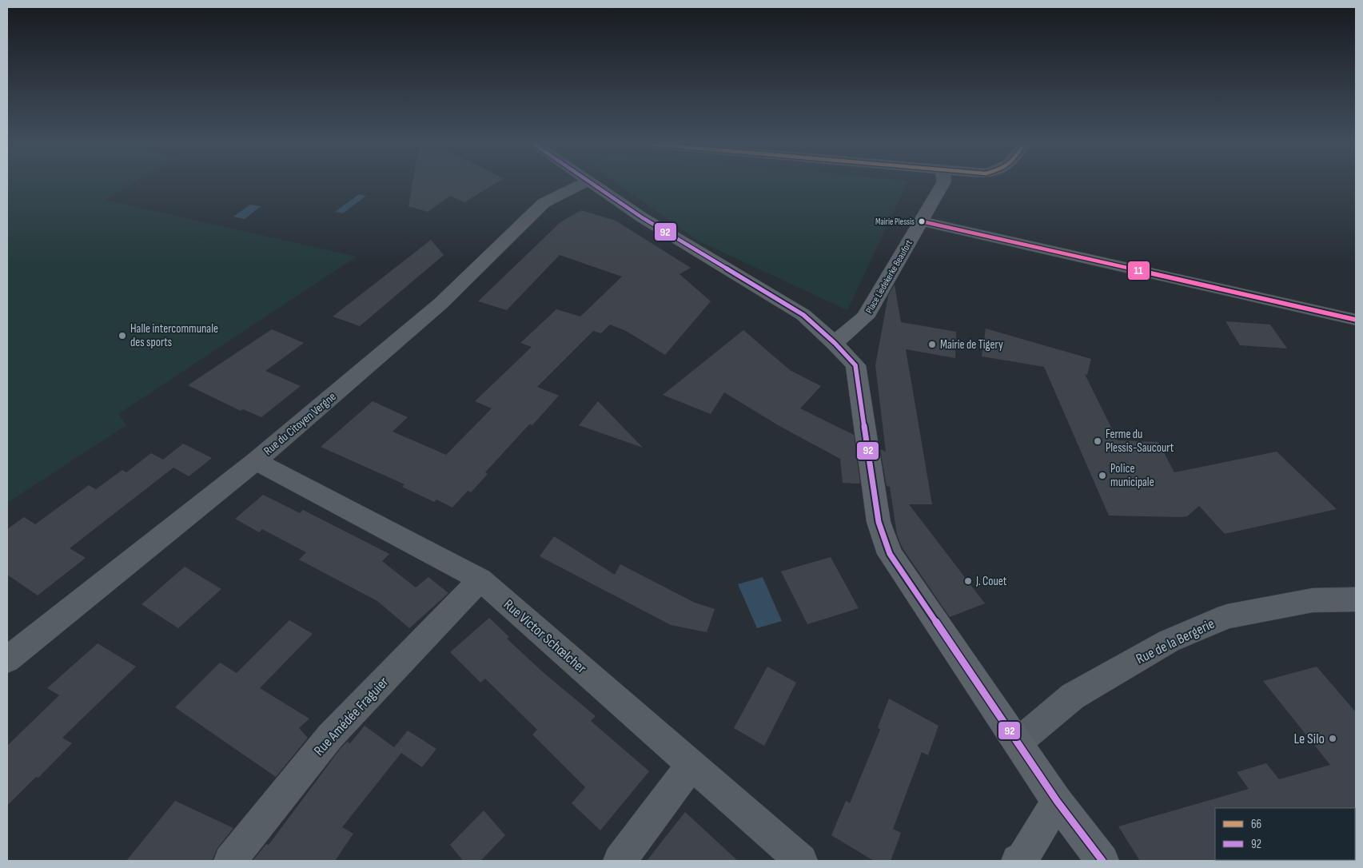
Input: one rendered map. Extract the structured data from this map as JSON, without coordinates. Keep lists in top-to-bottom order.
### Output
{
  "streets": {
    "street": [
      "Place Liedekerke Beaufort",
      "Rue du Citoyen Vergne",
      "Rue Victor Schœlcher",
      "Rue de la Bergerie",
      "Rue Amédée Fraguier"
    ]
  },
  "crossings": [
    ["Rue du Citoyen Vergne", "Rue Victor Schœlcher"],
    ["Rue Victor Schœlcher", "Rue Amédée Fraguier"]
  ],
  "places": [
    "Mairie Plessis",
    "Halle intercommunale des sports",
    "Mairie de Tigery",
    "Ferme du Plessis-Saucourt",
    "Police municipale",
    "J. Couet",
    "Le Silo"
  ],
  "lines": ["transit line 92", "transit line 11"],
  "legend": ["66", "92"]
}
